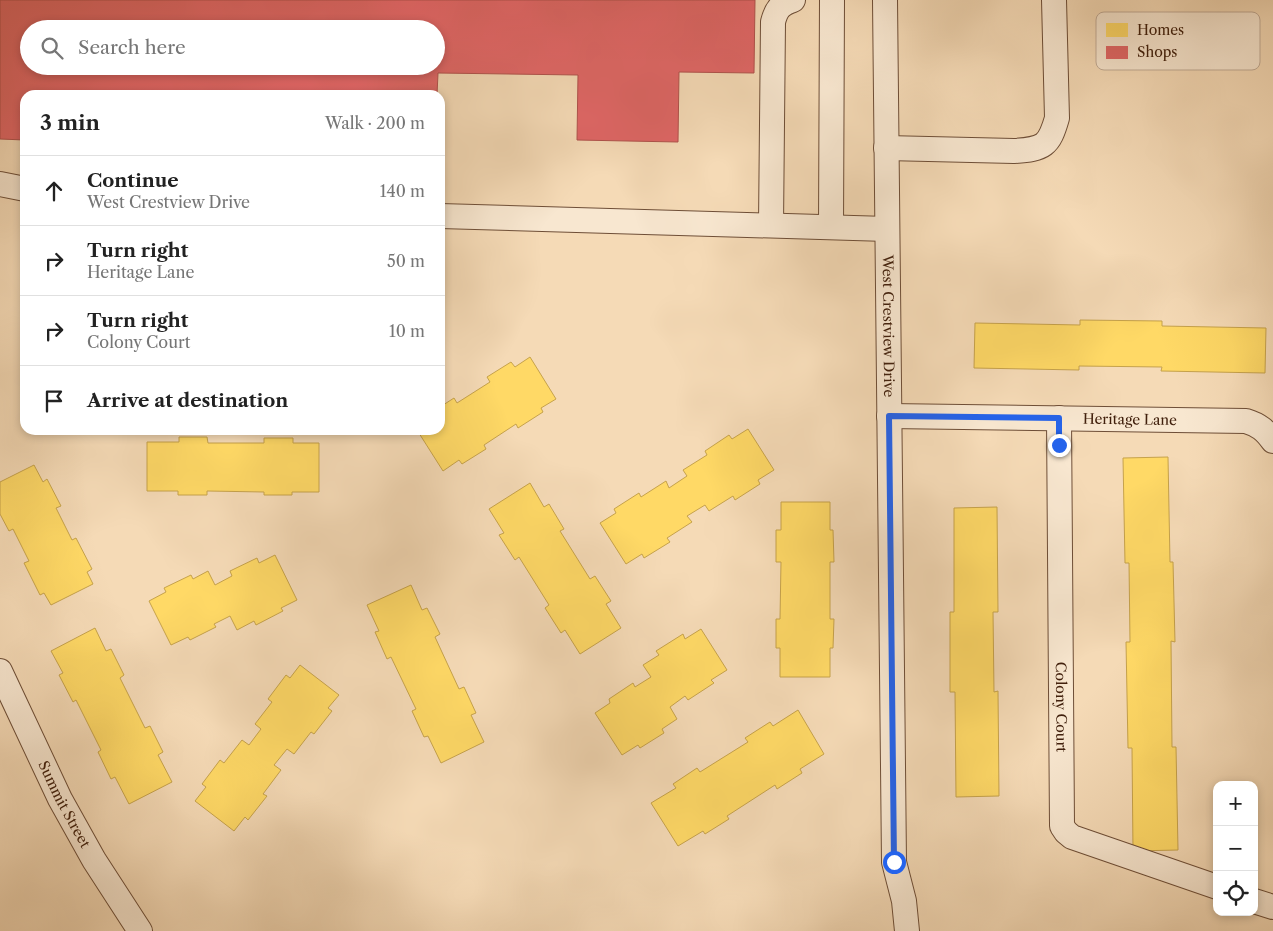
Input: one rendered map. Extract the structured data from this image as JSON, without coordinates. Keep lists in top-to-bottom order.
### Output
{
  "streets": {
    "street": [
      "West Crestview Drive",
      "Heritage Lane",
      "Colony Court",
      "Summit Street"
    ]
  },
  "crossings": [
    ["West Crestview Drive", "Heritage Lane"],
    ["Heritage Lane", "Colony Court"]
  ],
  "legend": ["Homes", "Shops"],
  "page": {
    "search": "Search here",
    "heading": ["3 min", "Walk · 200 m"],
    "list": [
      ["Continue", "West Crestview Drive", "140 m"],
      ["Turn right", "Heritage Lane", "50 m"],
      ["Turn right", "Colony Court", "10 m"],
      "Arrive at destination"
    ],
    "map_buttons": ["+", "−"]
  }
}
